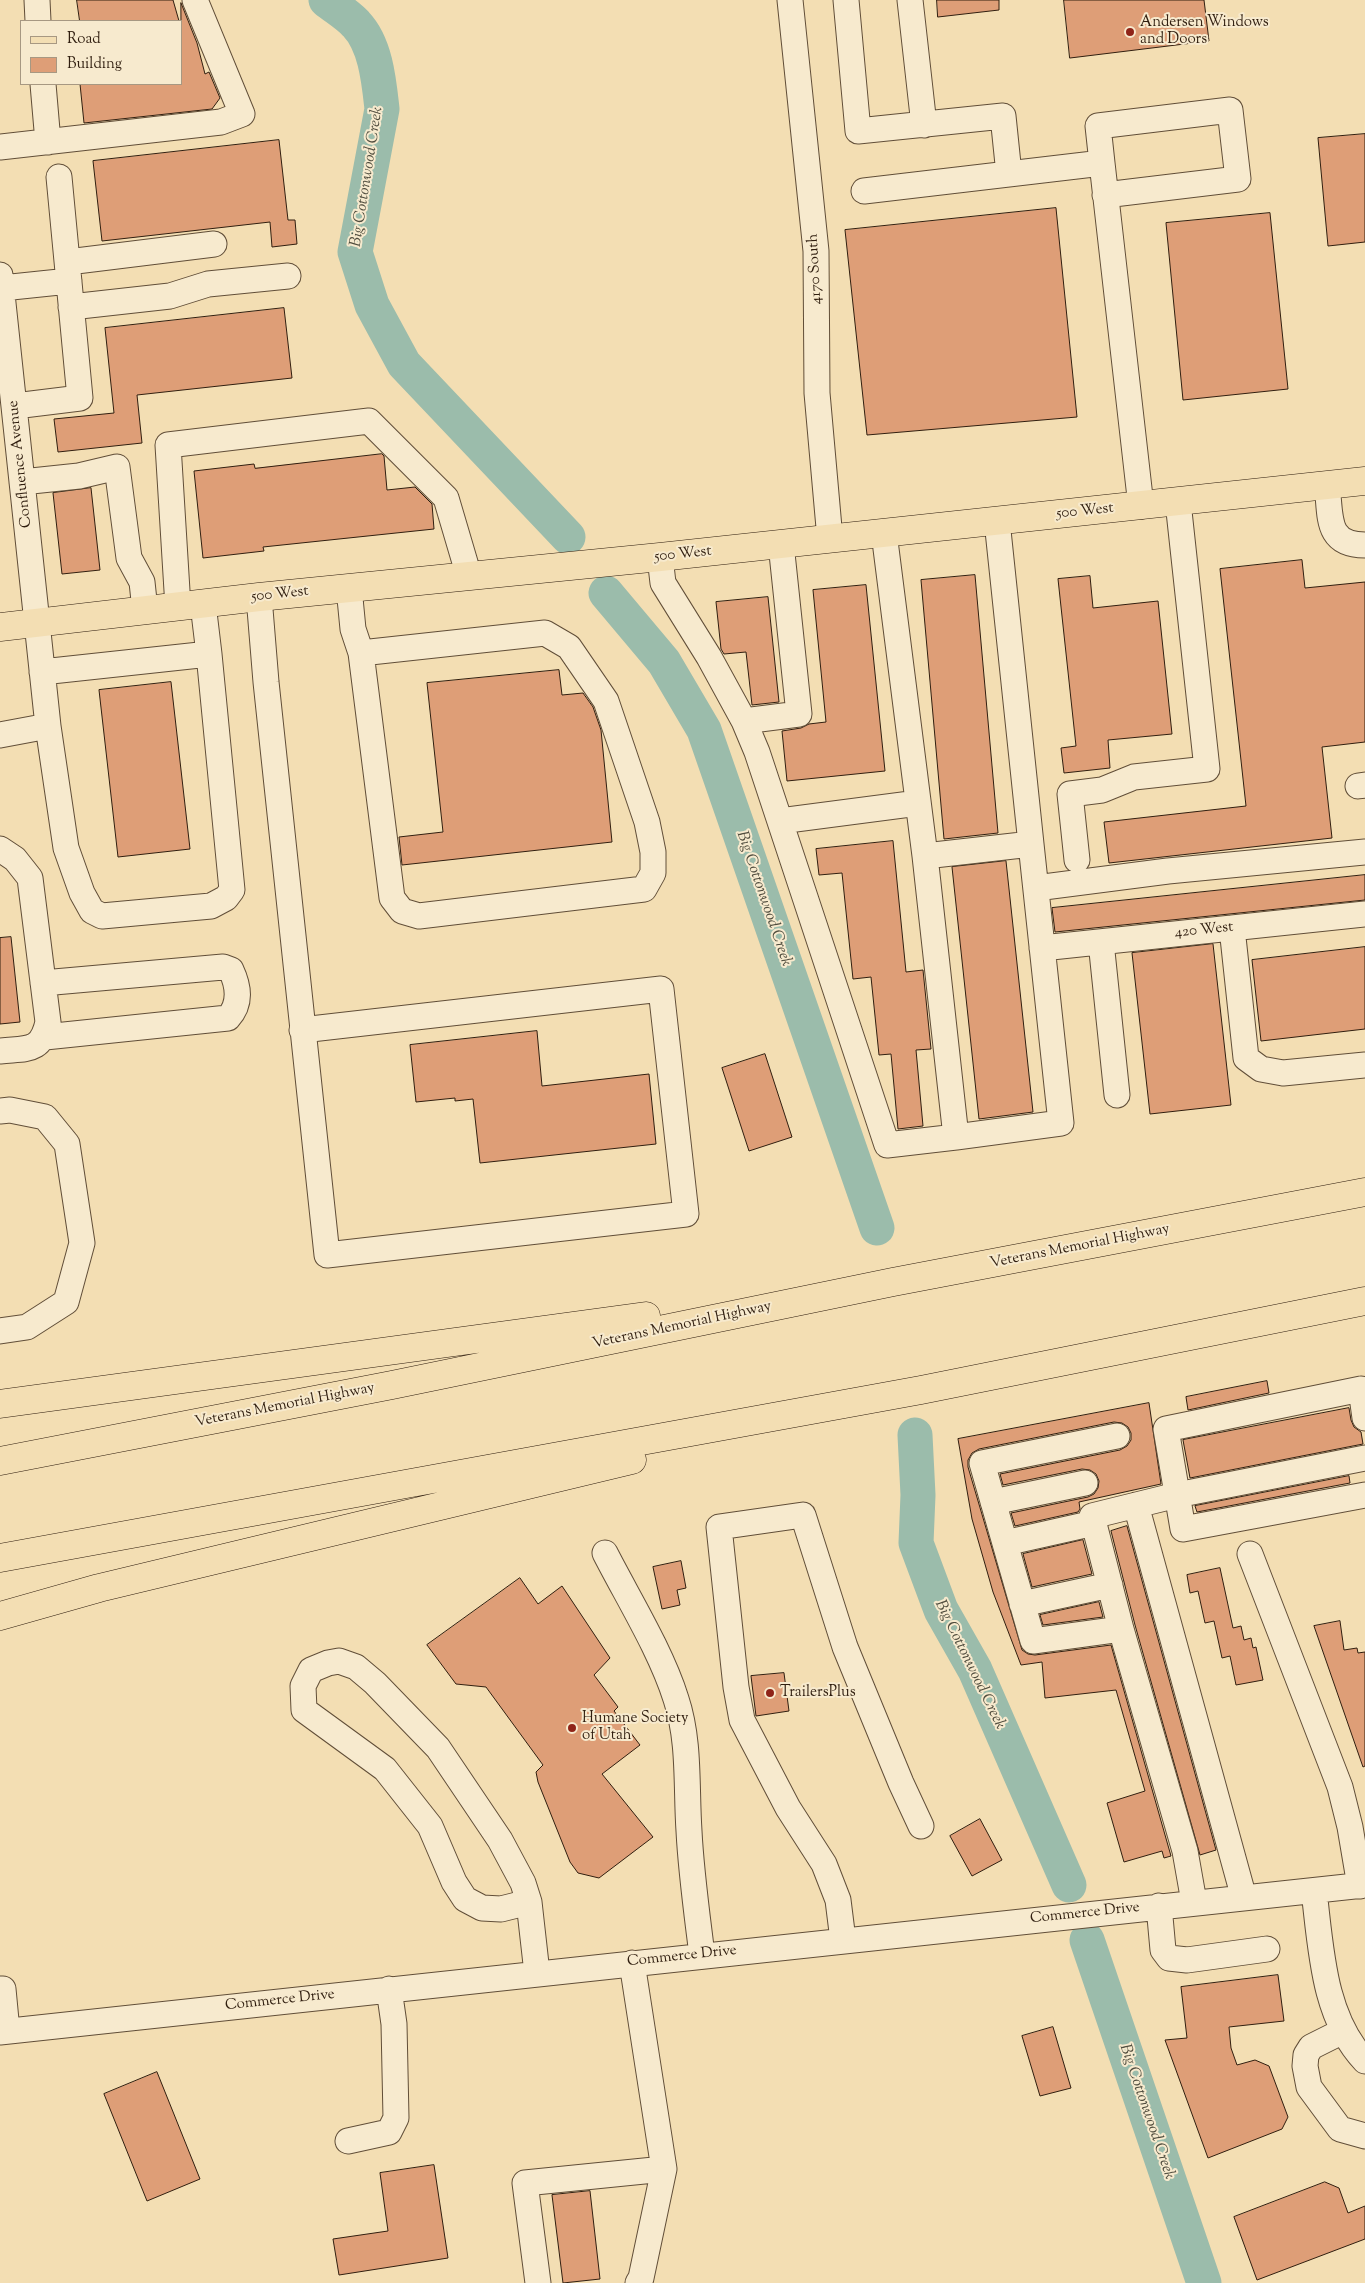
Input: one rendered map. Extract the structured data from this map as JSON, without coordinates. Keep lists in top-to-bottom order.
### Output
{
  "streets": {
    "main road": ["500 West", "Veterans Memorial Highway"],
    "street": [
      "4170 South",
      "Confluence Avenue",
      "420 West",
      "Commerce Drive"
    ]
  },
  "crossings": [
    ["4170 South", "500 West"],
    ["Confluence Avenue", "500 West"]
  ],
  "water": ["Big Cottonwood Creek"],
  "places": ["Andersen Windows and Doors", "TrailersPlus", "Humane Society of Utah"],
  "legend": ["Road", "Building"]
}
